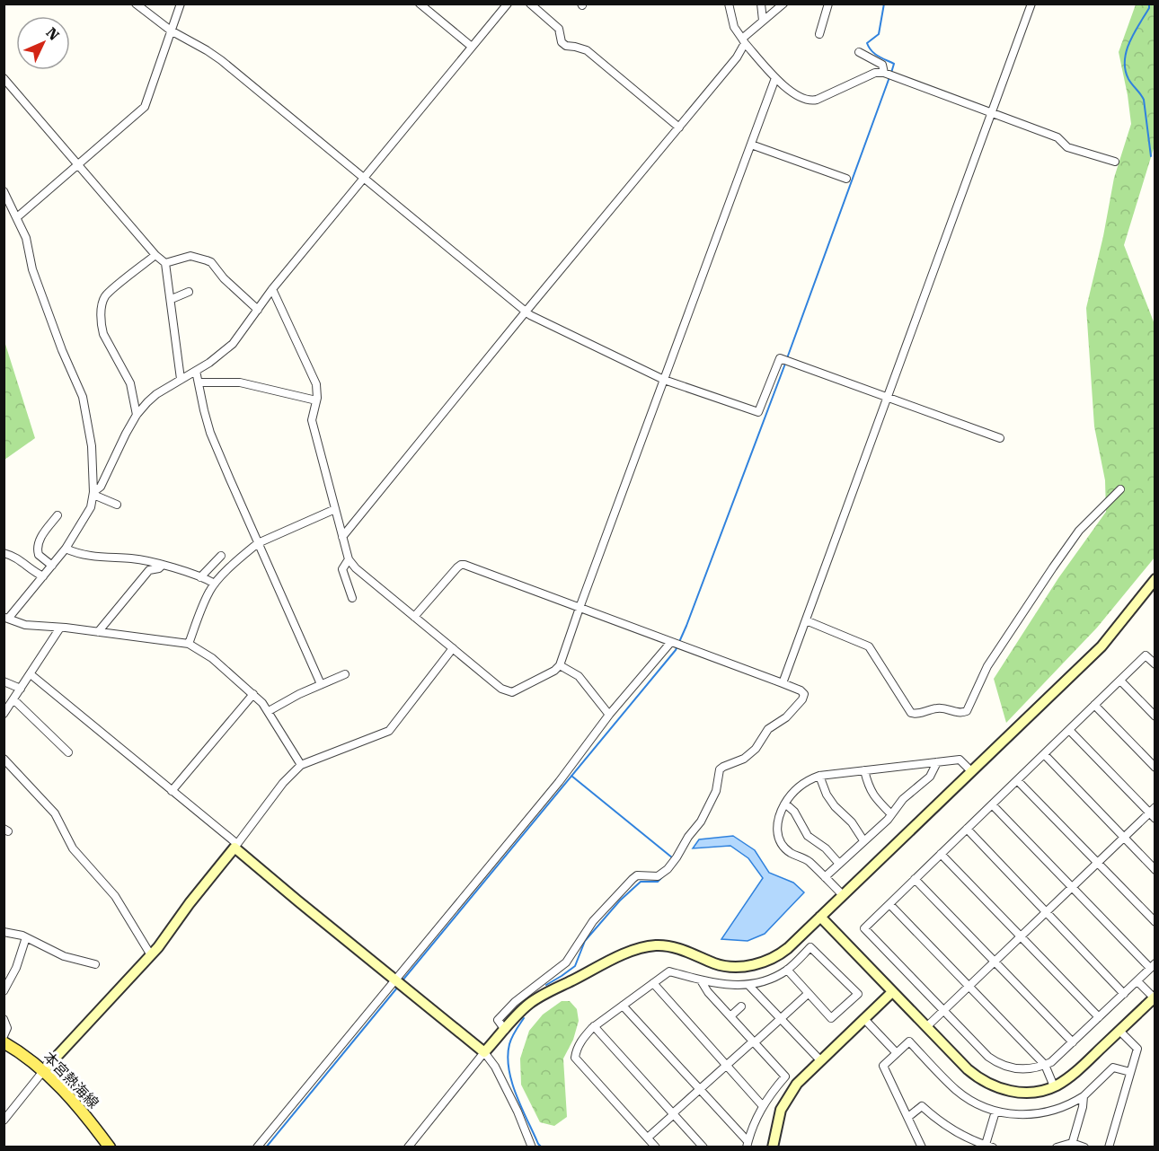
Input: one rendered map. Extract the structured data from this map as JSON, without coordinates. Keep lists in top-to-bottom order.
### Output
{
  "streets": {
    "main road": ["本宮熱海線"]
  },
  "north": "top right"
}
